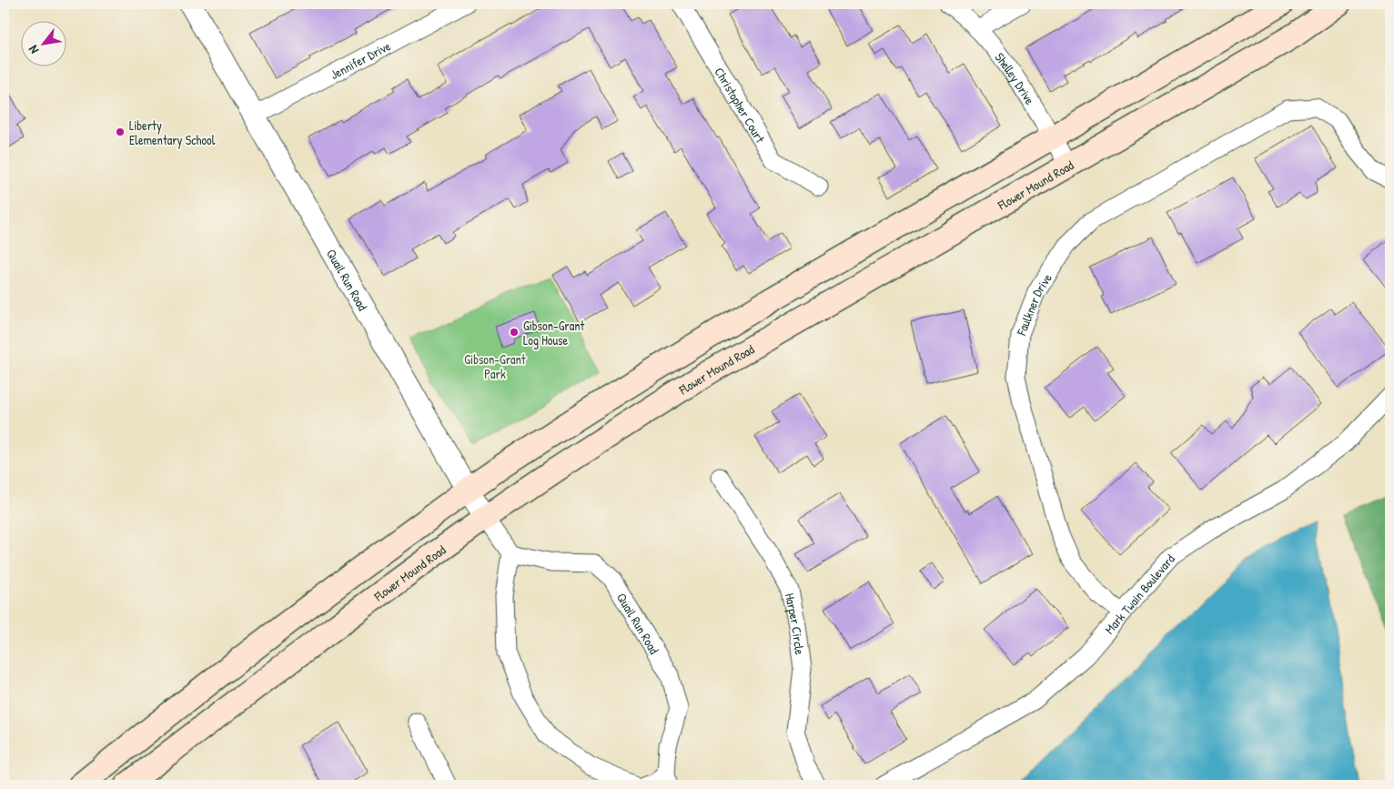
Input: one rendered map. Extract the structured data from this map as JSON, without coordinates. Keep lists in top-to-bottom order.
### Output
{
  "streets": {
    "main road": ["Flower Mound Road"],
    "street": [
      "Jennifer Drive",
      "Shelley Drive",
      "Christopher Court",
      "Quail Run Road",
      "Faulkner Drive",
      "Mark Twain Boulevard",
      "Harper Circle"
    ]
  },
  "crossings": [
    ["Jennifer Drive", "Quail Run Road"],
    ["Shelley Drive", "Flower Mound Road"],
    ["Flower Mound Road", "Quail Run Road"],
    ["Faulkner Drive", "Mark Twain Boulevard"]
  ],
  "parks": ["Gibson-Grant Park"],
  "places": ["Liberty Elementary School", "Gibson-Grant Log House"],
  "north": "bottom left"
}
